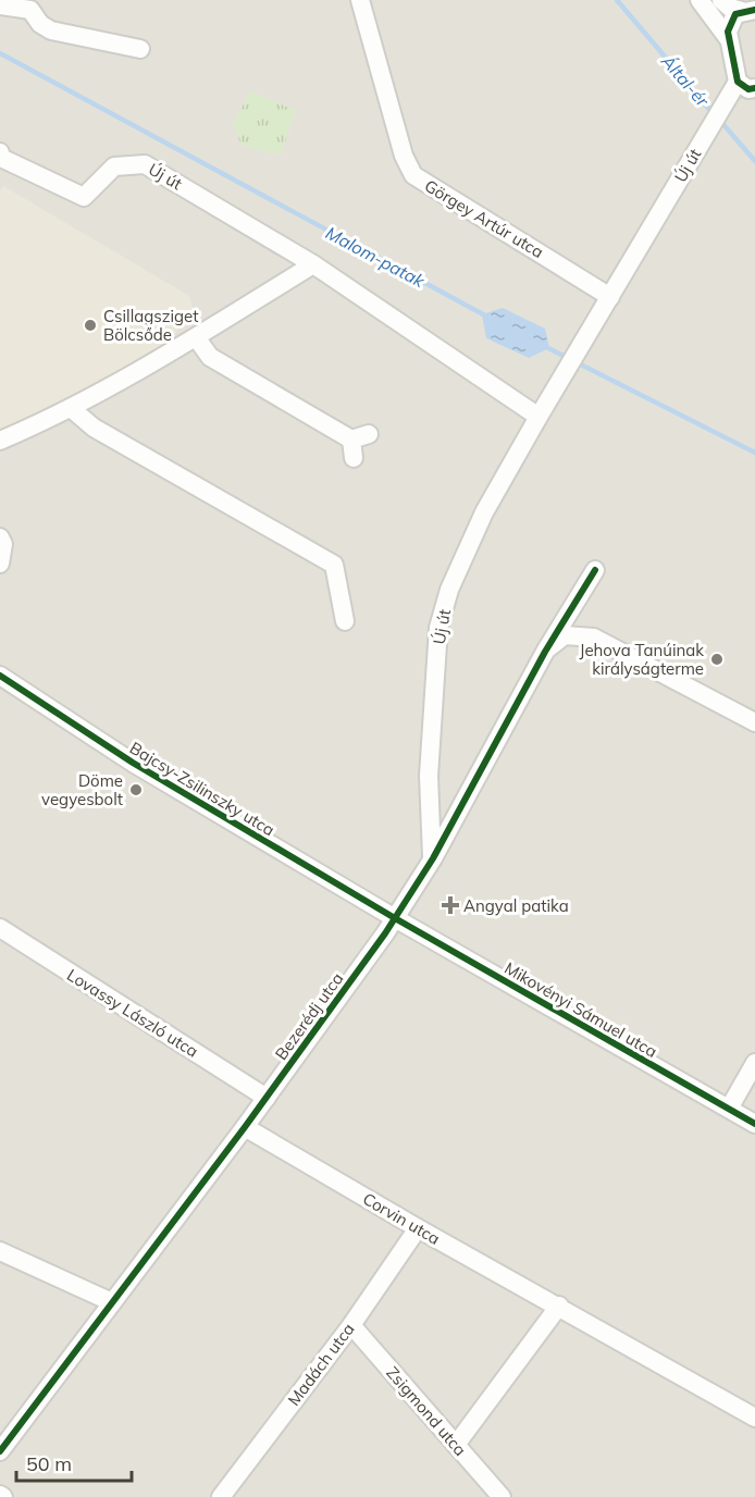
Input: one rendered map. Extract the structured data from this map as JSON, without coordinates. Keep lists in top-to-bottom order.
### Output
{
  "streets": {
    "street": [
      "Új út",
      "Görgey Artúr utca",
      "Bajcsy-Zsilinszky utca",
      "Mikovényi Sámuel utca",
      "Lovassy László utca",
      "Bezerédj utca",
      "Corvin utca",
      "Madách utca",
      "Zsigmond utca"
    ]
  },
  "crossings": [
    ["Új út", "Görgey Artúr utca"],
    ["Új út", "Bezerédj utca"],
    ["Bajcsy-Zsilinszky utca", "Mikovényi Sámuel utca"],
    ["Bajcsy-Zsilinszky utca", "Bezerédj utca"],
    ["Mikovényi Sámuel utca", "Bezerédj utca"],
    ["Lovassy László utca", "Bezerédj utca"],
    ["Bezerédj utca", "Corvin utca"],
    ["Corvin utca", "Madách utca"],
    ["Madách utca", "Zsigmond utca"]
  ],
  "water": ["Által-ér", "Malom-patak"],
  "places": {
    "other": ["Csillagsziget Bölcsőde", "Jehova Tanúinak királyságterme", "Döme vegyesbolt"],
    "health": ["Angyal patika"]
  },
  "scale_bar": "50 m"
}
